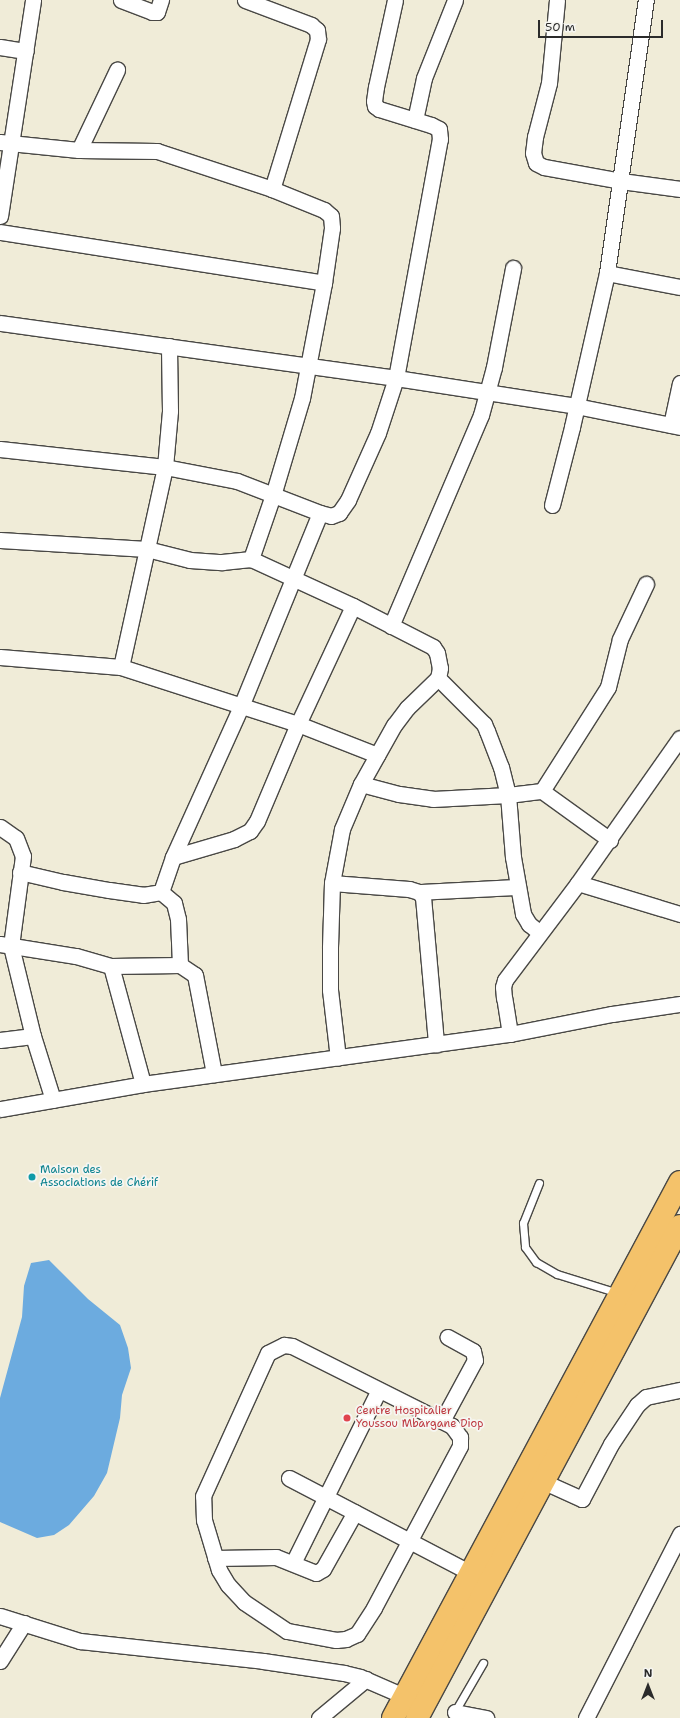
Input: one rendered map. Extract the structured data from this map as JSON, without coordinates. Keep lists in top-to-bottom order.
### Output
{
  "places": ["Maison des Associations de Chérif", "Centre Hospitalier Youssou Mbargane Diop"],
  "scale_bar": "50 m",
  "north": "top"
}
